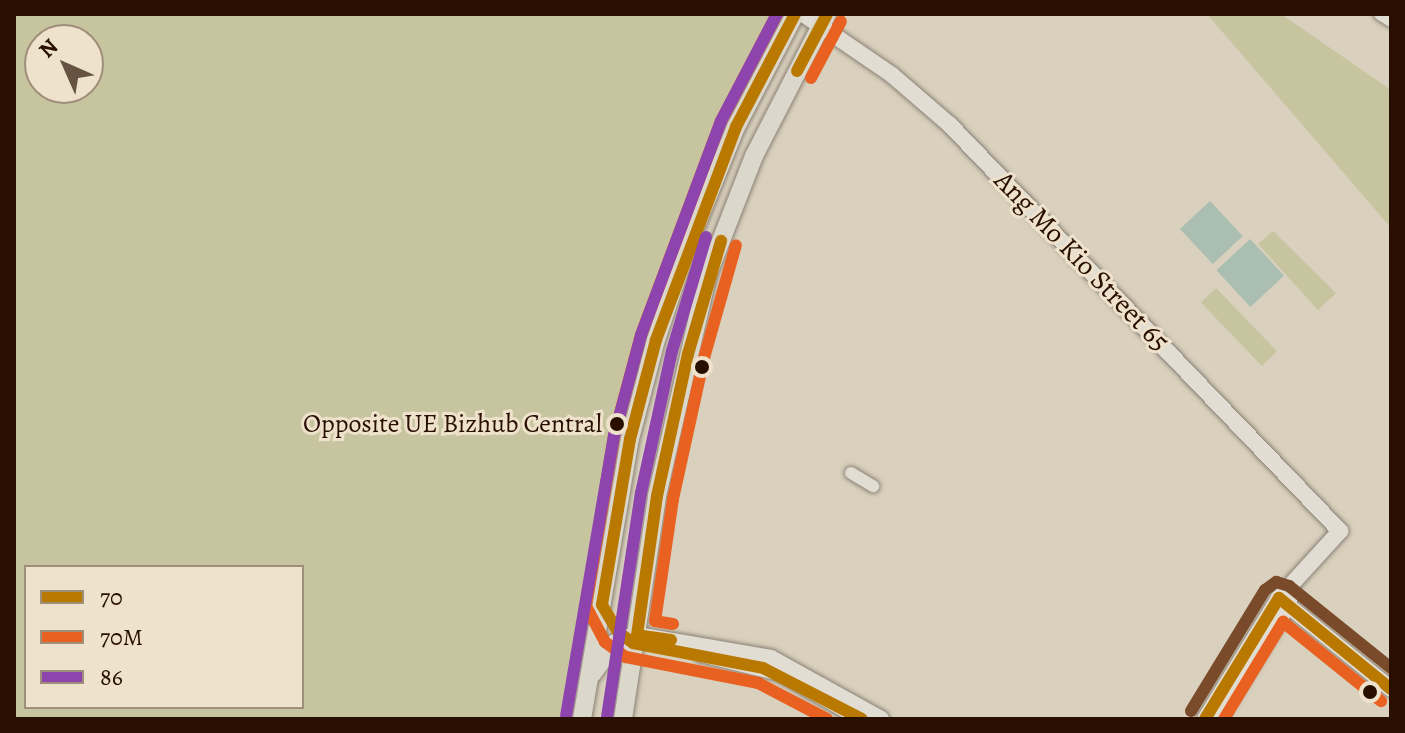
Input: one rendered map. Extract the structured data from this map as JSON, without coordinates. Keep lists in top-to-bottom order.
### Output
{
  "streets": {
    "street": ["Ang Mo Kio Street 65"]
  },
  "places": ["Opposite UE Bizhub Central"],
  "lines": ["transit line 70", "transit line 70M", "transit line 86"],
  "legend": ["70", "70M", "86"],
  "north": "top left"
}
